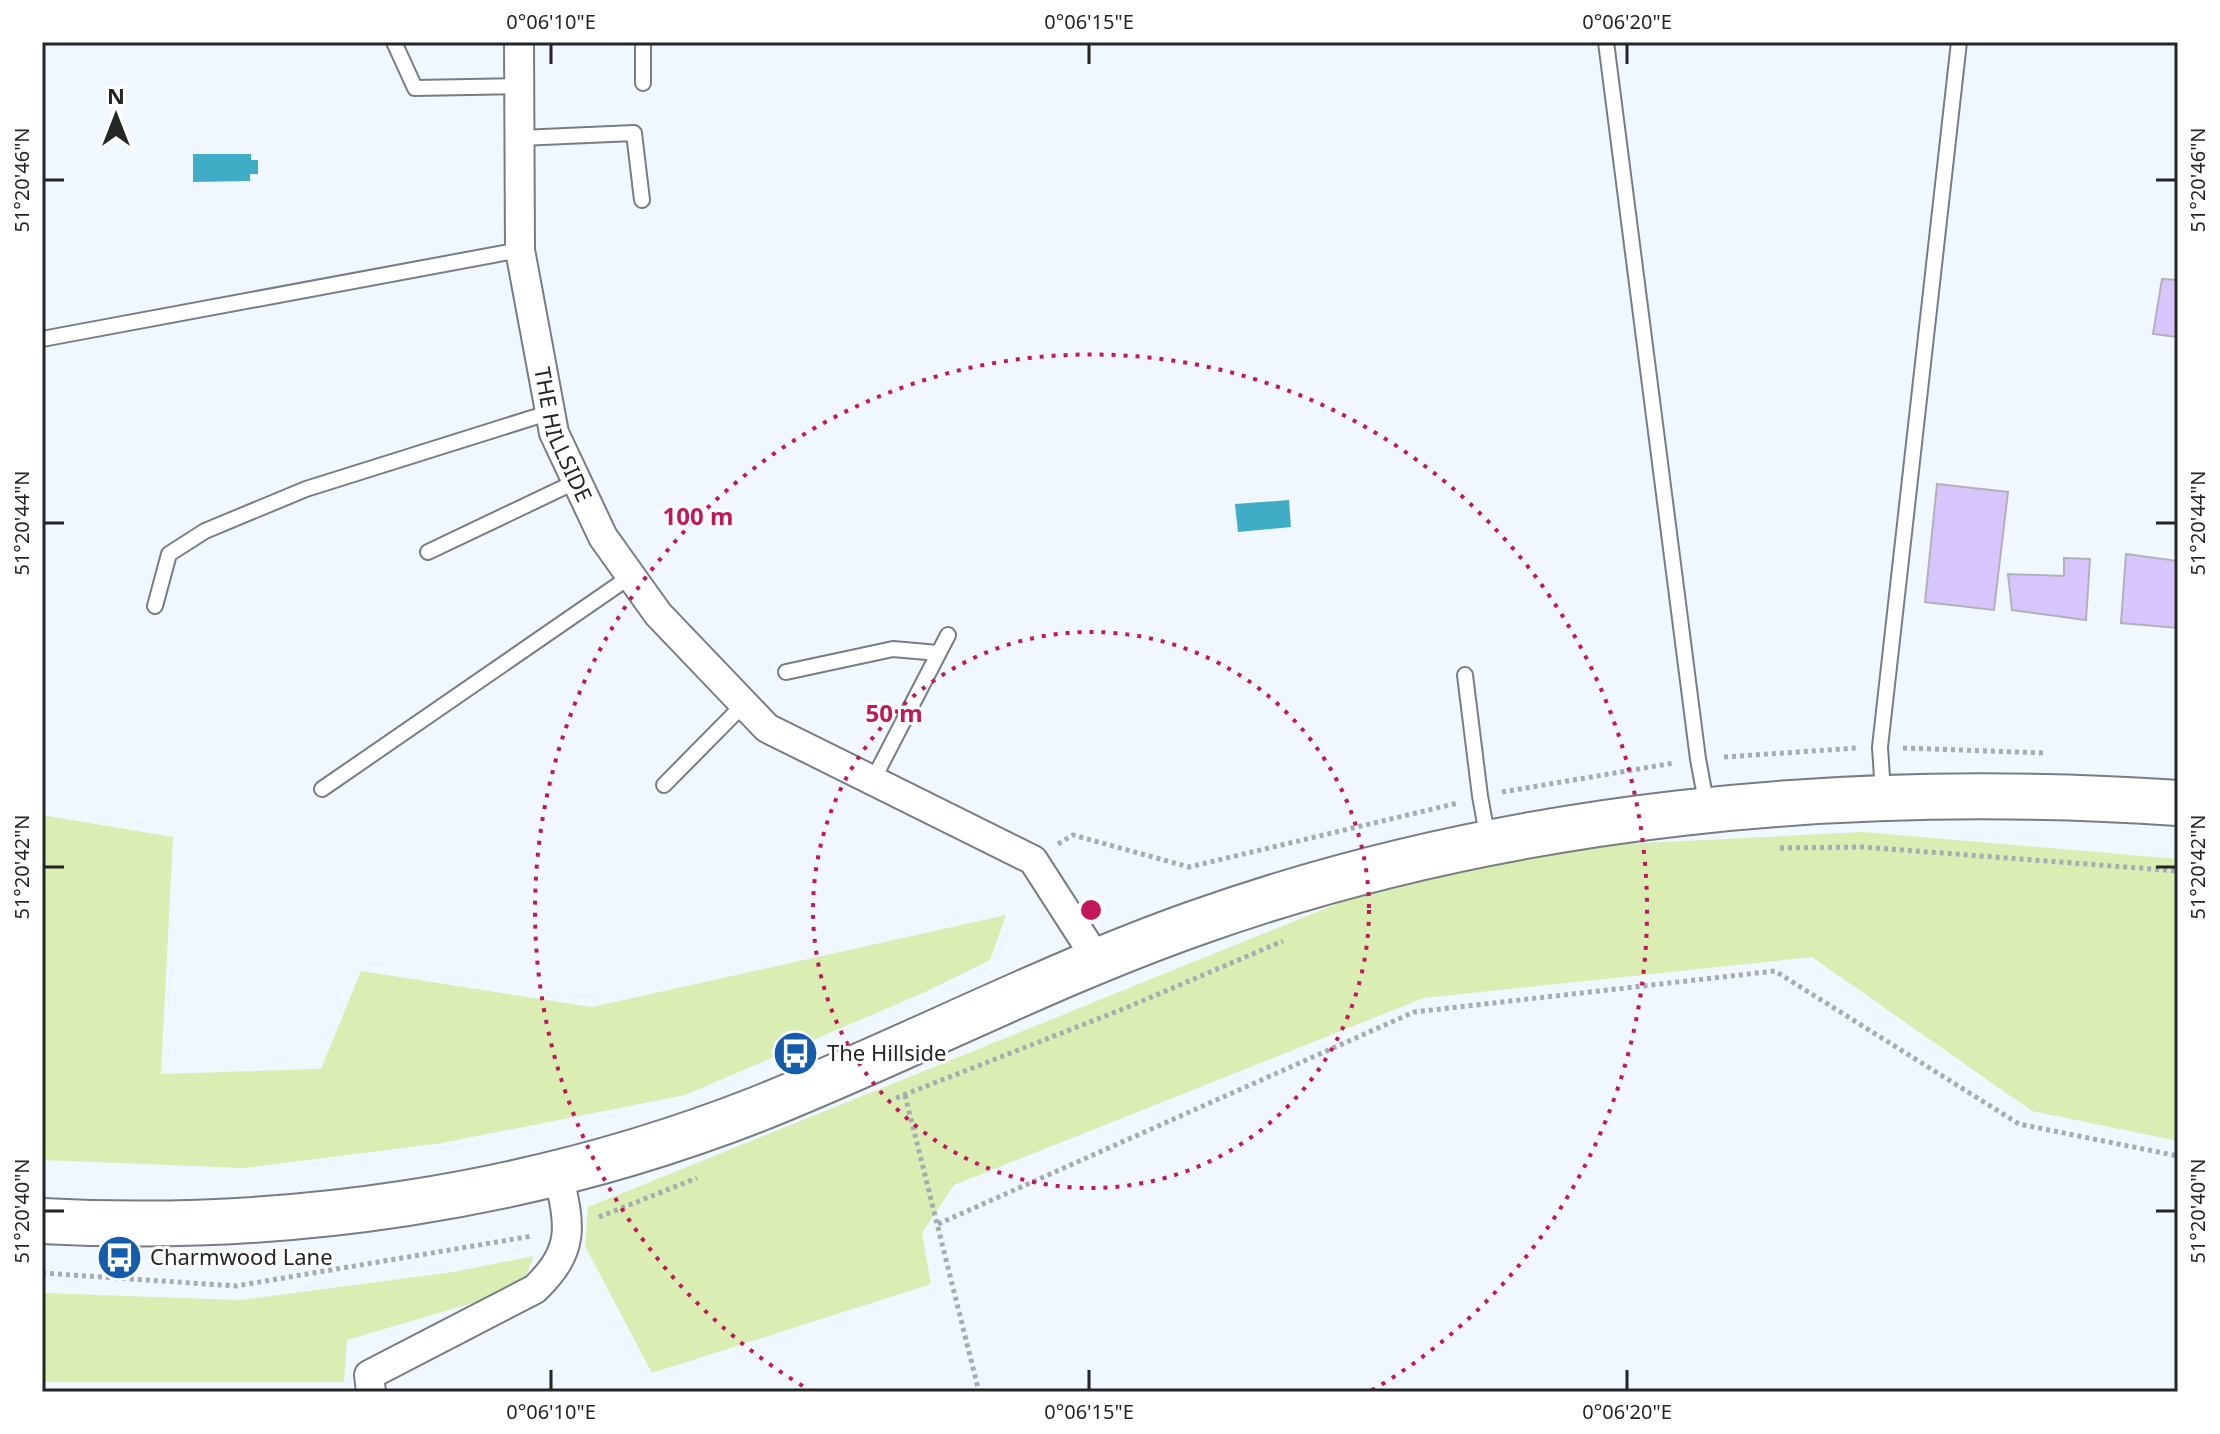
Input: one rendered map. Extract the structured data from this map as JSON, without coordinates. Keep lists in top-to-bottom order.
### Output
{
  "streets": {
    "street": ["THE HILLSIDE"]
  },
  "places": {
    "bus stop": ["The Hillside", "Charmwood Lane"]
  },
  "north": "top",
  "coordinates": [
    "0°06'10\"E",
    "0°06'15\"E",
    "0°06'20\"E",
    "51°20'46\"N",
    "51°20'44\"N",
    "51°20'42\"N",
    "51°20'40\"N"
  ],
  "rings": ["100 m", "50 m"]
}
